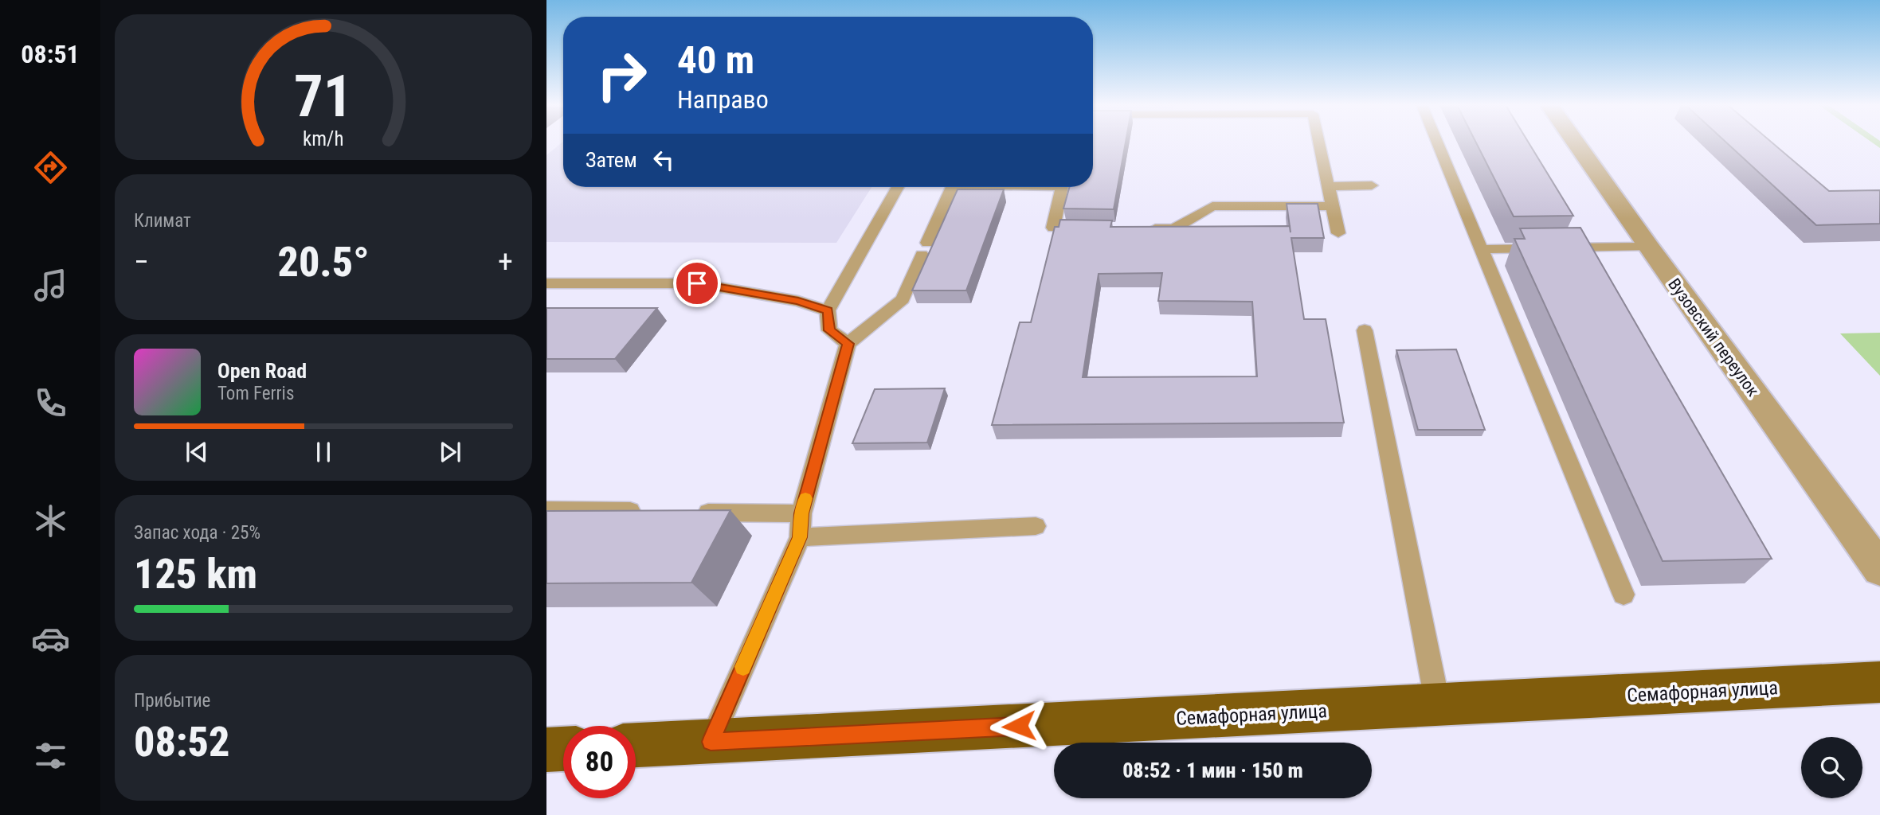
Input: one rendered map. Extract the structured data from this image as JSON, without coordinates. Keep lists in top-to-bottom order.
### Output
{
  "streets": {
    "highway": ["Семафорная улица"],
    "street": ["Вузовский переулок"]
  },
  "page": {
    "tabs": "08:51",
    "turn": ["40 m", "Направо"],
    "then": "Затем",
    "tile": [
      "Климат",
      ["Запас хода · 25%", "125 km"],
      ["Прибытие", "08:52"]
    ],
    "heat": ["−", "20.5°", "+"],
    "song": ["Open Road", "Tom Ferris"],
    "limit": "80",
    "trip": "08:52 · 1 мин · 150 m",
    "gauge": ["71", "km/h"]
  }
}
